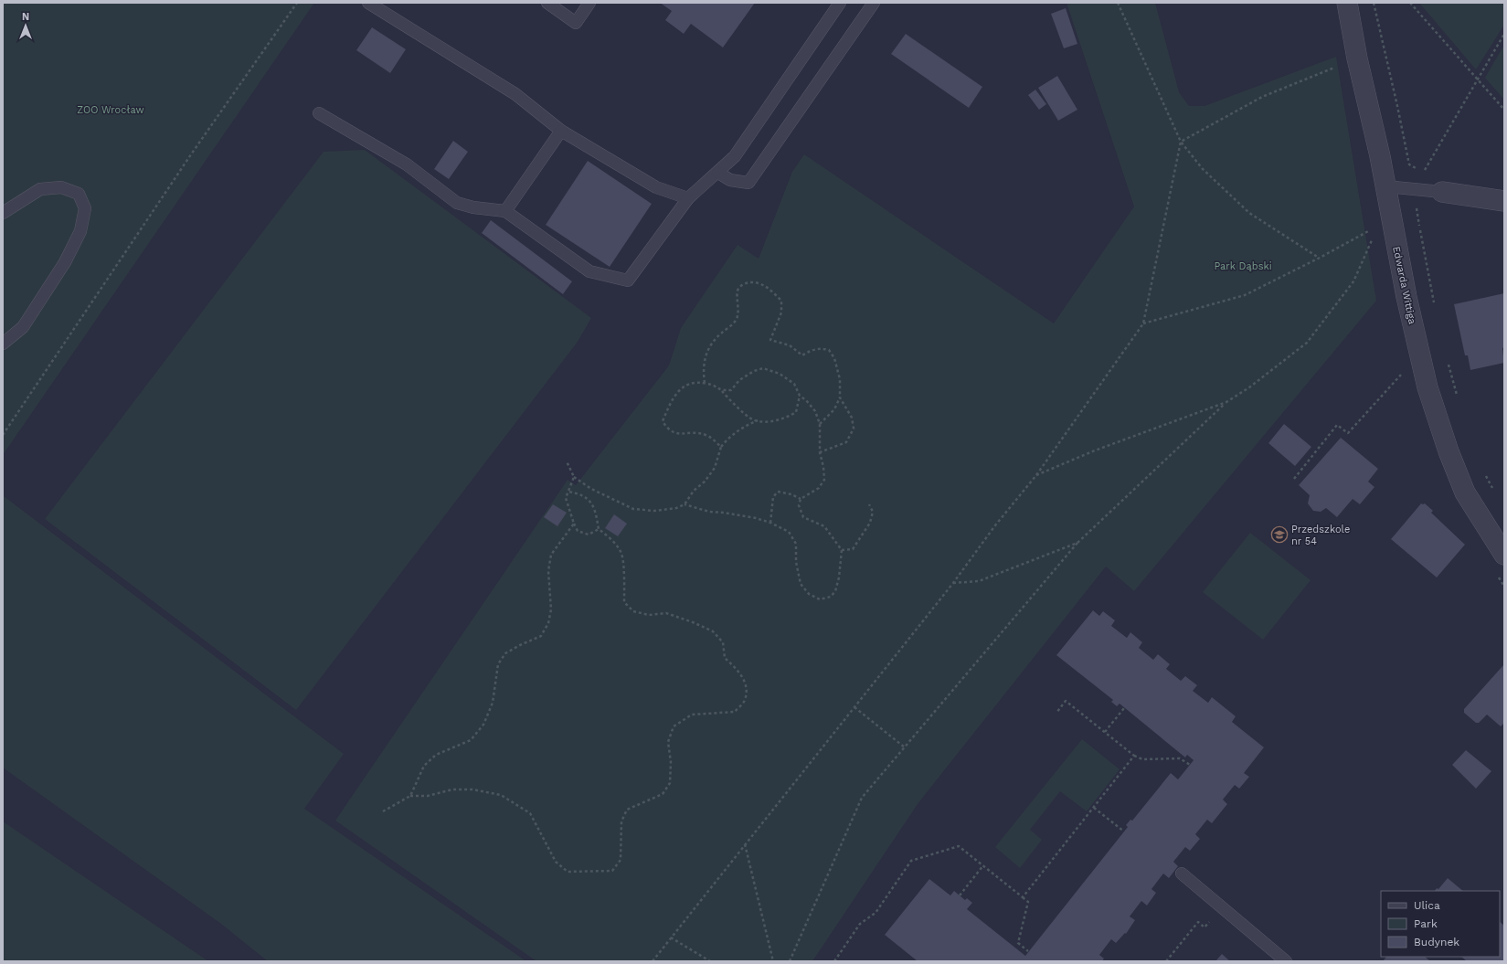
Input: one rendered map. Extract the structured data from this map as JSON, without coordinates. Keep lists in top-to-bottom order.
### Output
{
  "streets": {
    "street": ["Edwarda Wittiga"]
  },
  "parks": ["ZOO Wrocław", "Park Dąbski"],
  "places": {
    "school or university": ["Przedszkole nr 54"]
  },
  "legend": ["Ulica", "Park", "Budynek"],
  "north": "top"
}
